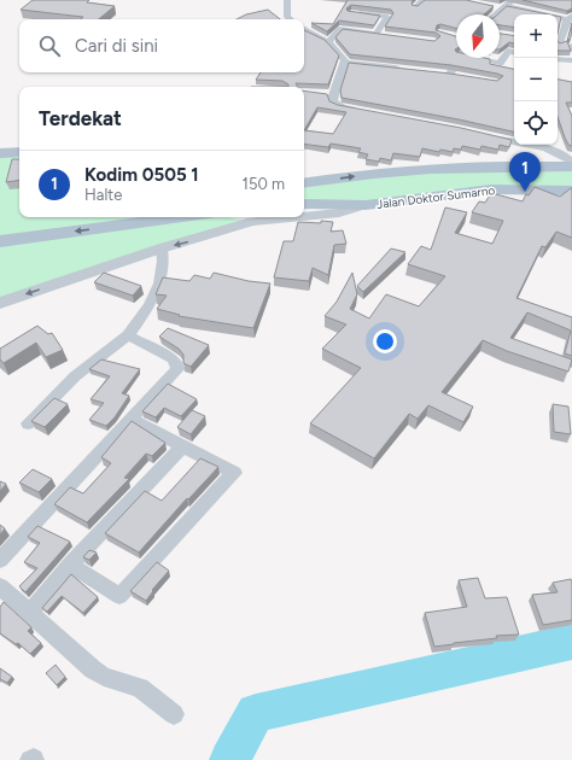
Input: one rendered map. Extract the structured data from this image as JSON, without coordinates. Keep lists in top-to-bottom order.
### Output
{
  "streets": {
    "main road": ["Jalan Doktor Sumarno"]
  },
  "north": "bottom",
  "page": {
    "map_buttons": ["+", "−"],
    "search": "Cari di sini",
    "heading": "Terdekat",
    "list": [
      {
        "mark": "1",
        "name": "Kodim 0505 1",
        "note": "Halte",
        "value": "150 m"
      }
    ],
    "pins": "1"
  }
}
